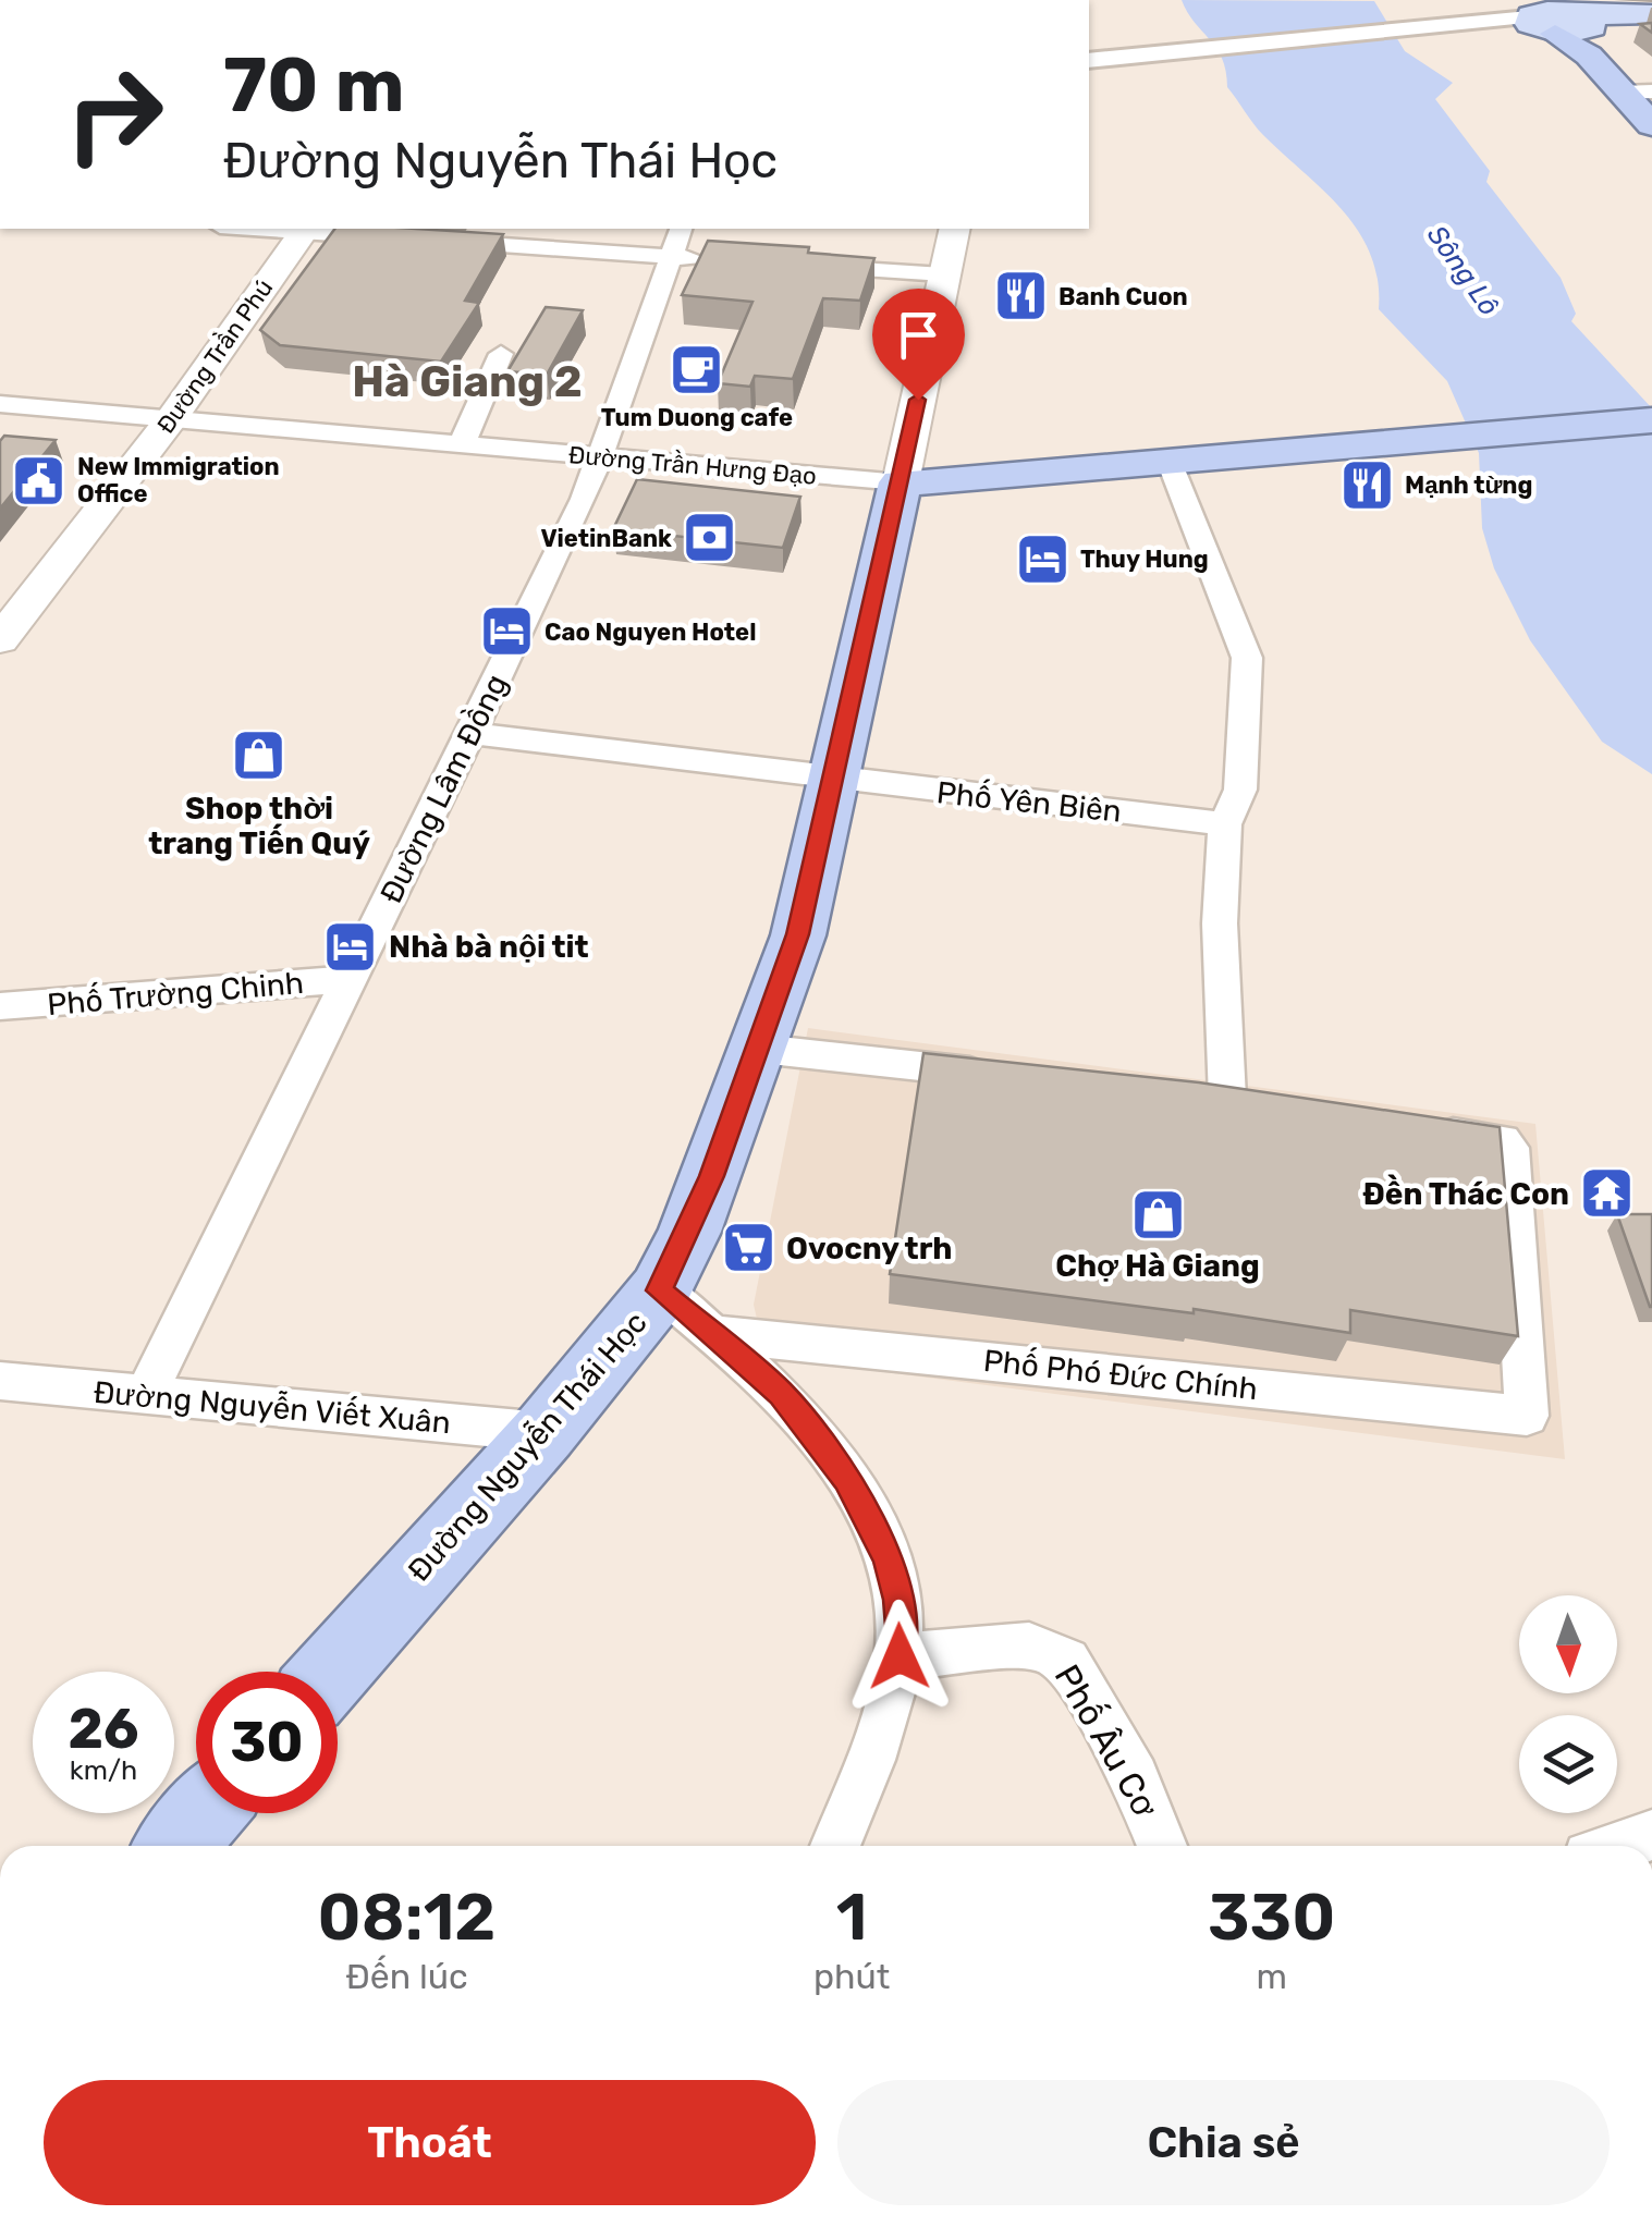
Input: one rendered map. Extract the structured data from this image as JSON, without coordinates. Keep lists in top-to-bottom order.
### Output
{
  "streets": {
    "highway": ["Đường Trần Hưng Đạo", "Đường Nguyễn Thái Học"],
    "main road": ["Đường Trần Phú"],
    "street": [
      "Đường Lâm Đồng",
      "Phố Yên Biên",
      "Phố Trường Chinh",
      "Phố Phó Đức Chính",
      "Đường Nguyễn Viết Xuân",
      "Phố Âu Cơ"
    ]
  },
  "crossings": [
    ["Đường Trần Phú", "Đường Trần Hưng Đạo"],
    ["Đường Trần Hưng Đạo", "Đường Lâm Đồng"],
    ["Đường Trần Hưng Đạo", "Đường Nguyễn Thái Học"],
    ["Đường Lâm Đồng", "Phố Yên Biên"],
    ["Đường Lâm Đồng", "Phố Trường Chinh"],
    ["Đường Lâm Đồng", "Đường Nguyễn Viết Xuân"],
    ["Phố Yên Biên", "Đường Nguyễn Thái Học"],
    ["Đường Nguyễn Viết Xuân", "Đường Nguyễn Thái Học"]
  ],
  "districts": ["Hà Giang 2"],
  "water": ["Sông Lô"],
  "places": {
    "restaurant": ["Banh Cuon", "Mạnh từng"],
    "cafe": ["Tum Duong cafe"],
    "public building": ["New Immigration Office"],
    "bank": ["VietinBank"],
    "hotel": ["Thuy Hung", "Cao Nguyen Hotel", "Nhà bà nội tit"],
    "shop": ["Shop thời trang Tiến Quý", "Chợ Hà Giang"],
    "temple": ["Đền Thác Con"],
    "supermarket": ["Ovocny trh"]
  },
  "north": "bottom",
  "page": {
    "turn": ["70 m", "Đường Nguyễn Thái Học"],
    "speed": "26 km/h",
    "limit": "30",
    "eta": [
      "08:12",
      "Đến lúc",
      "1",
      "phút",
      "330",
      "m"
    ],
    "buttons": ["Thoát", "Chia sẻ"]
  }
}
